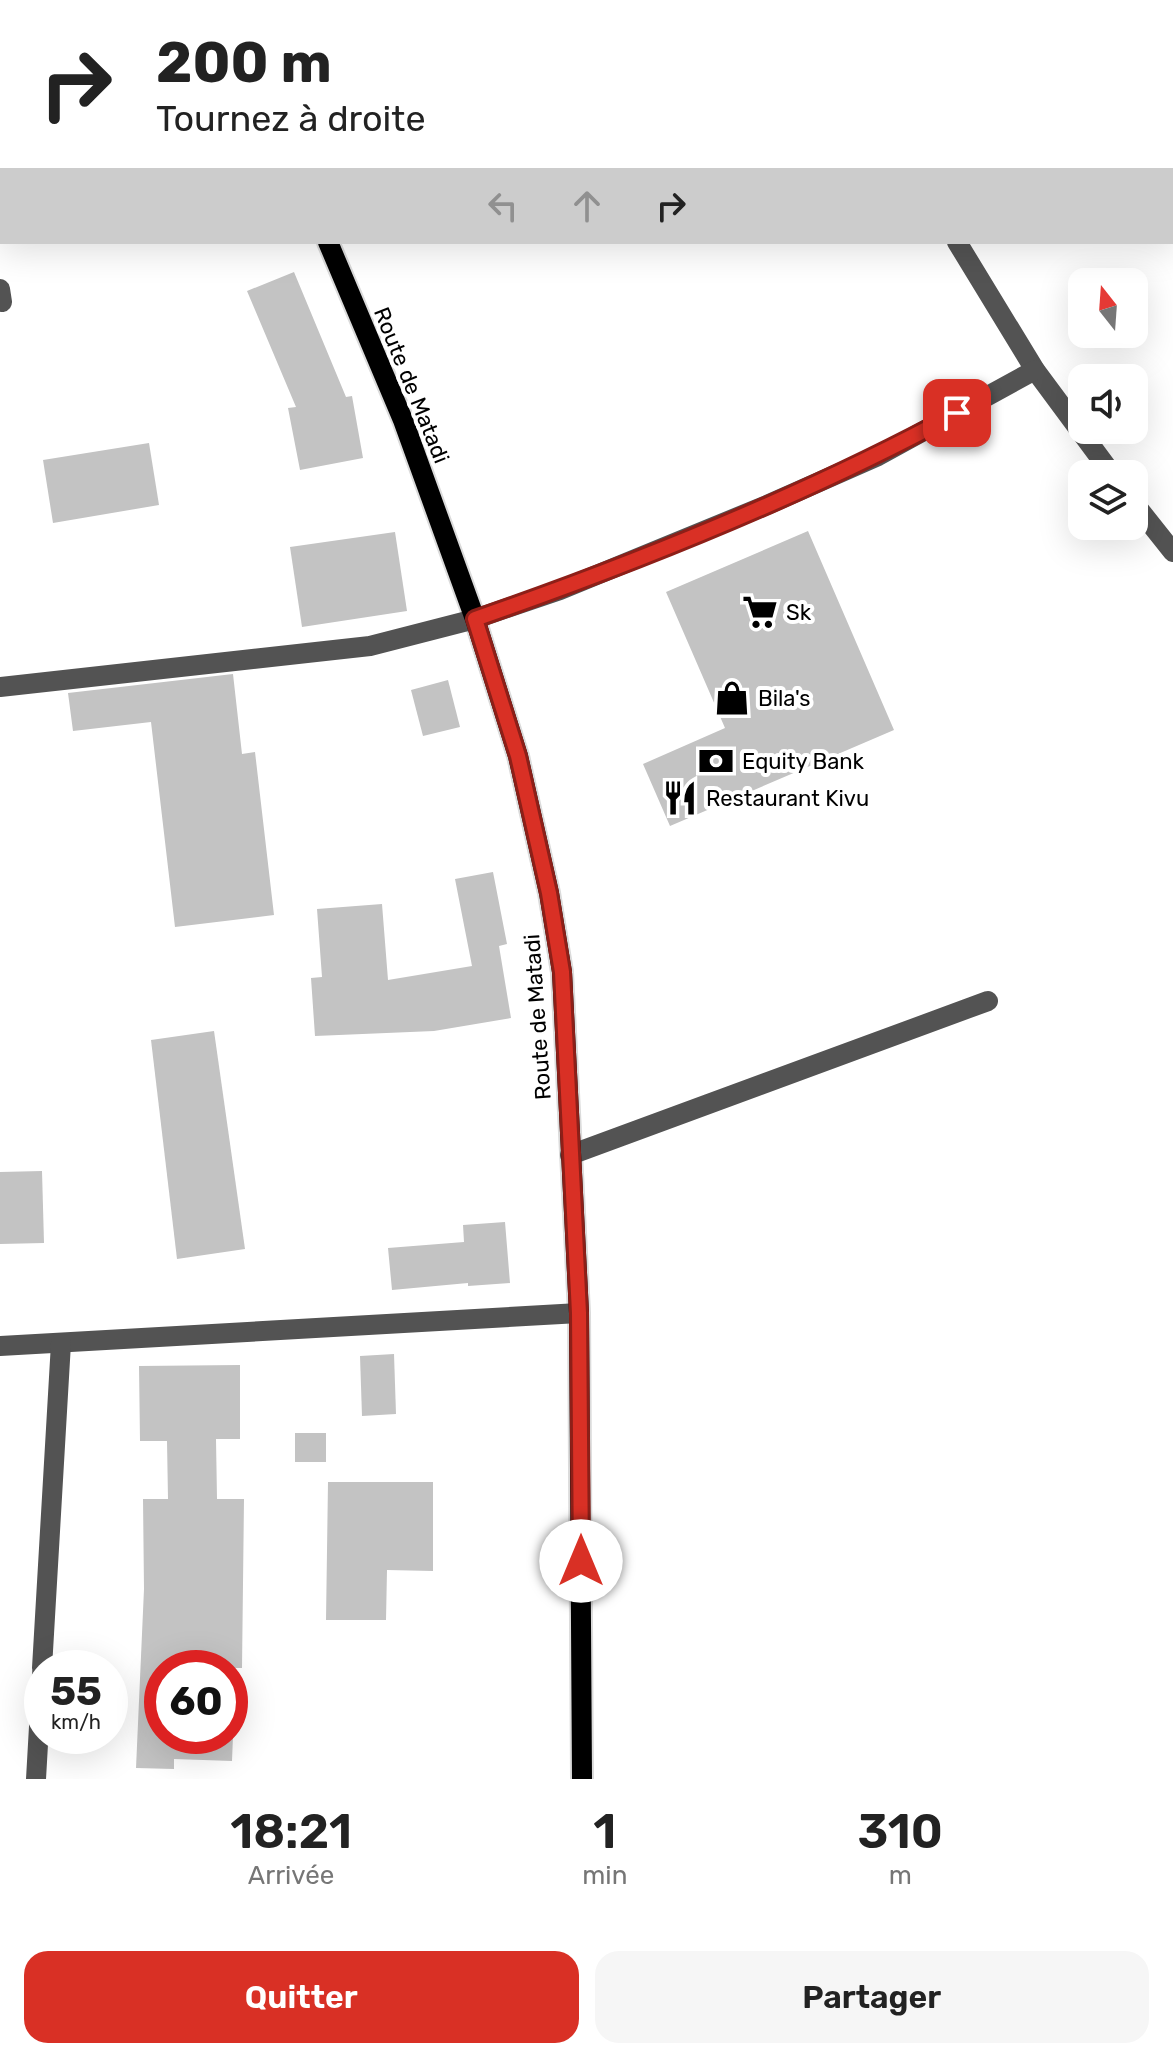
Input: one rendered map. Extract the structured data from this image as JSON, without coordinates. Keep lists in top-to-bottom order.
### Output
{
  "streets": {
    "main road": ["Route de Matadi"]
  },
  "places": {
    "supermarket": ["Sk"],
    "shop": ["Bila's"],
    "bank": ["Equity Bank"],
    "restaurant": ["Restaurant Kivu"]
  },
  "north": "top",
  "page": {
    "turn": ["200 m", "Tournez à droite"],
    "speed": "55 km/h",
    "limit": "60",
    "eta": [
      "18:21",
      "Arrivée",
      "1",
      "min",
      "310",
      "m"
    ],
    "buttons": ["Quitter", "Partager"]
  }
}
